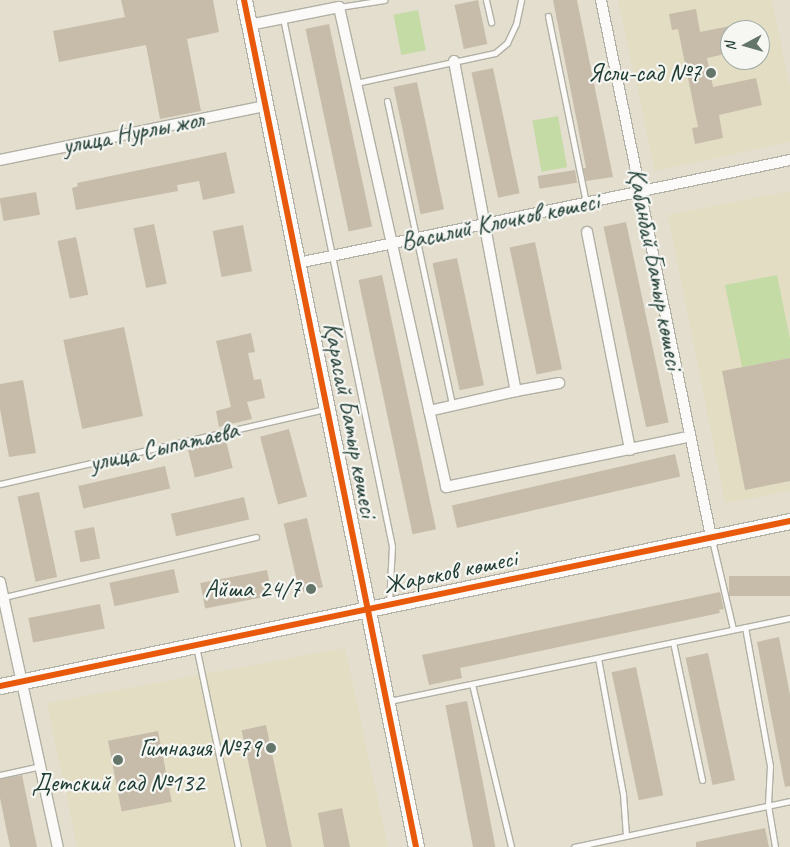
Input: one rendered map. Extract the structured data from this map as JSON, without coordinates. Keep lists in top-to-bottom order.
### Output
{
  "streets": {
    "street": [
      "улица Нурлы жол",
      "Василий Клочков көшесі",
      "Қабанбай Батыр көшесі",
      "Қарасай Батыр көшесі",
      "Жароков көшесі"
    ],
    "lane": ["улица Сыпатаева"]
  },
  "crossings": [
    ["улица Нурлы жол", "Қарасай Батыр көшесі"],
    ["Василий Клочков көшесі", "Қабанбай Батыр көшесі"],
    ["Василий Клочков көшесі", "Қарасай Батыр көшесі"],
    ["Қабанбай Батыр көшесі", "Жароков көшесі"],
    ["Қарасай Батыр көшесі", "улица Сыпатаева"],
    ["Қарасай Батыр көшесі", "Жароков көшесі"]
  ],
  "places": [
    "Ясли-сад №7",
    "Айша 24/7",
    "Гимназия №79",
    "Детский сад №132"
  ],
  "north": "left"
}
